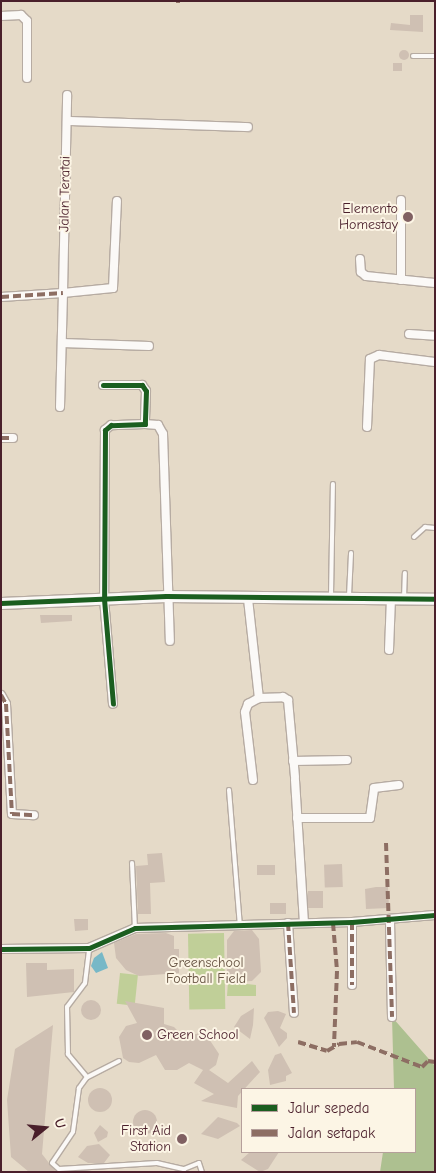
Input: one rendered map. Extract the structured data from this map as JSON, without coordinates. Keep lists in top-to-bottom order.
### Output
{
  "streets": {
    "street": ["Jalan Teratai"]
  },
  "parks": ["Greenschool Football Field"],
  "places": ["Elemento Homestay", "Green School", "First Aid Station"],
  "legend": ["Jalur sepeda", "Jalan setapak"],
  "north": "right"
}
